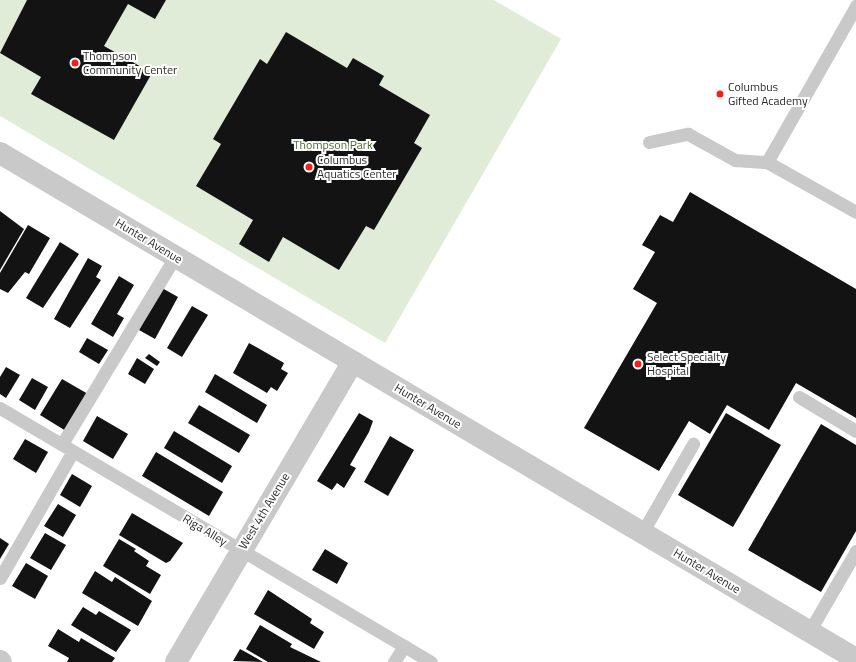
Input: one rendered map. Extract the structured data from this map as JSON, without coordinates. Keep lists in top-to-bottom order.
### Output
{
  "streets": {
    "street": ["Hunter Avenue", "West 4th Avenue"],
    "lane": ["Riga Alley"]
  },
  "crossings": [
    ["Hunter Avenue", "West 4th Avenue"],
    ["West 4th Avenue", "Riga Alley"]
  ],
  "parks": ["Thompson Park"],
  "places": [
    "Thompson Community Center",
    "Columbus Gifted Academy",
    "Columbus Aquatics Center",
    "Select Specialty Hospital"
  ]
}
